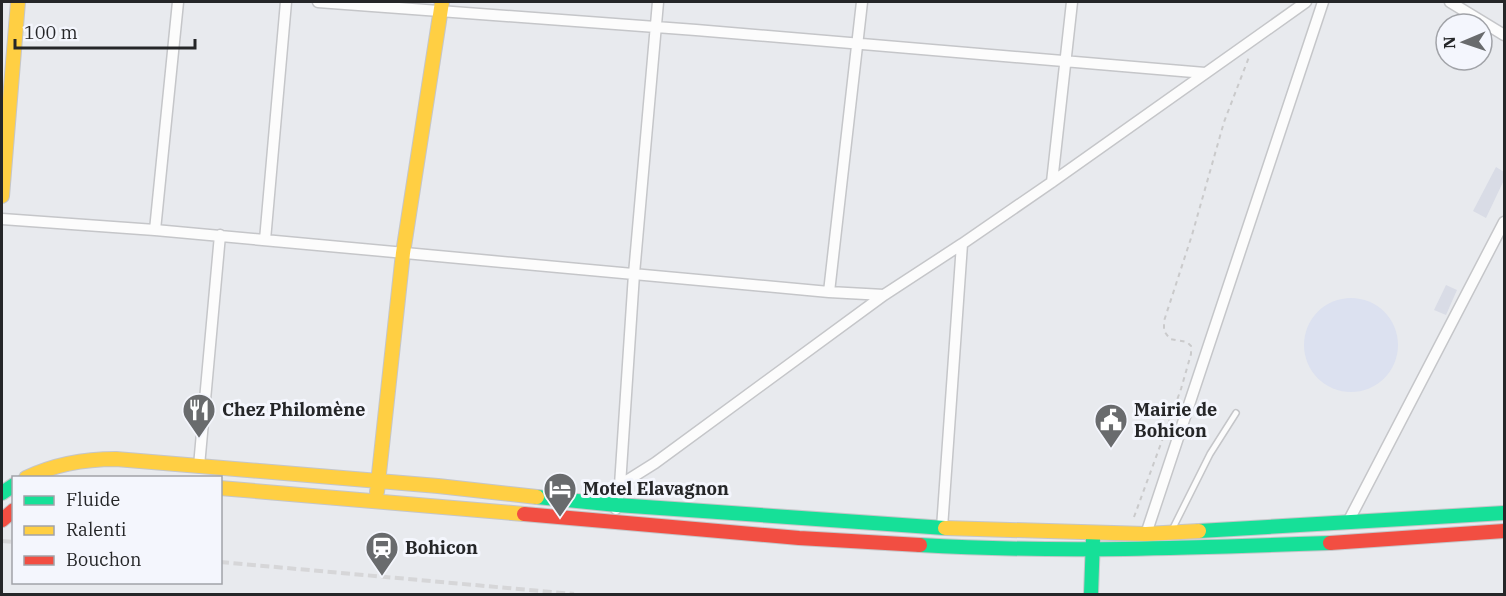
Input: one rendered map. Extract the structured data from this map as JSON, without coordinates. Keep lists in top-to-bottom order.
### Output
{
  "places": {
    "restaurant": ["Chez Philomène"],
    "public building": ["Mairie de Bohicon"],
    "hotel": ["Motel Elavagnon"],
    "station": ["Bohicon"]
  },
  "legend": ["Fluide", "Ralenti", "Bouchon"],
  "scale_bar": "100 m",
  "north": "left"
}
